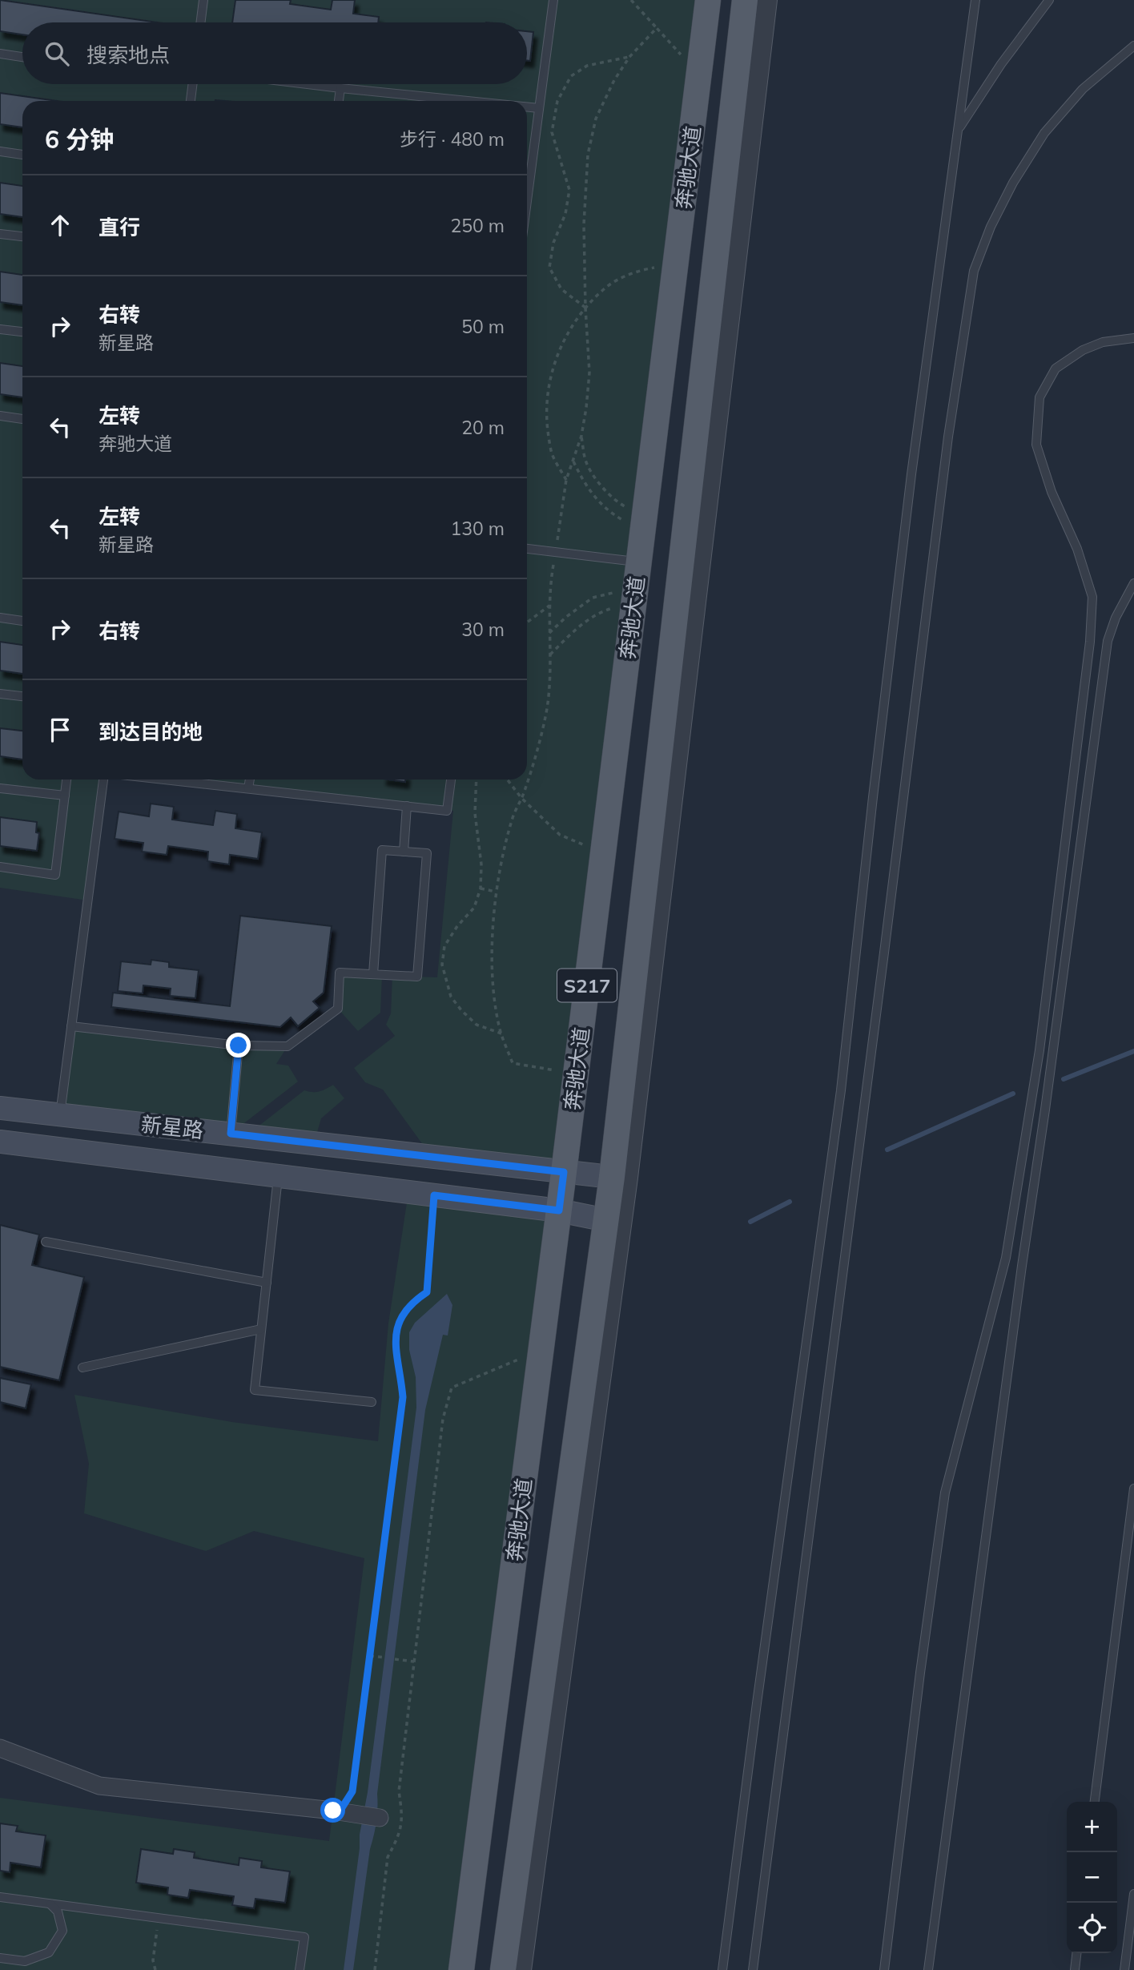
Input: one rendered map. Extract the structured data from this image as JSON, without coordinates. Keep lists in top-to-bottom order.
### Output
{
  "streets": {
    "main road": ["奔驰大道", "S217", "新星路"]
  },
  "crossings": [
    ["奔驰大道", "新星路"]
  ],
  "page": {
    "search": "搜索地点",
    "heading": ["6 分钟", "步行 · 480 m"],
    "list": [
      ["直行", "250 m"],
      ["右转", "新星路", "50 m"],
      ["左转", "奔驰大道", "20 m"],
      ["左转", "新星路", "130 m"],
      ["右转", "30 m"],
      "到达目的地"
    ],
    "map_buttons": ["+", "−"]
  }
}
